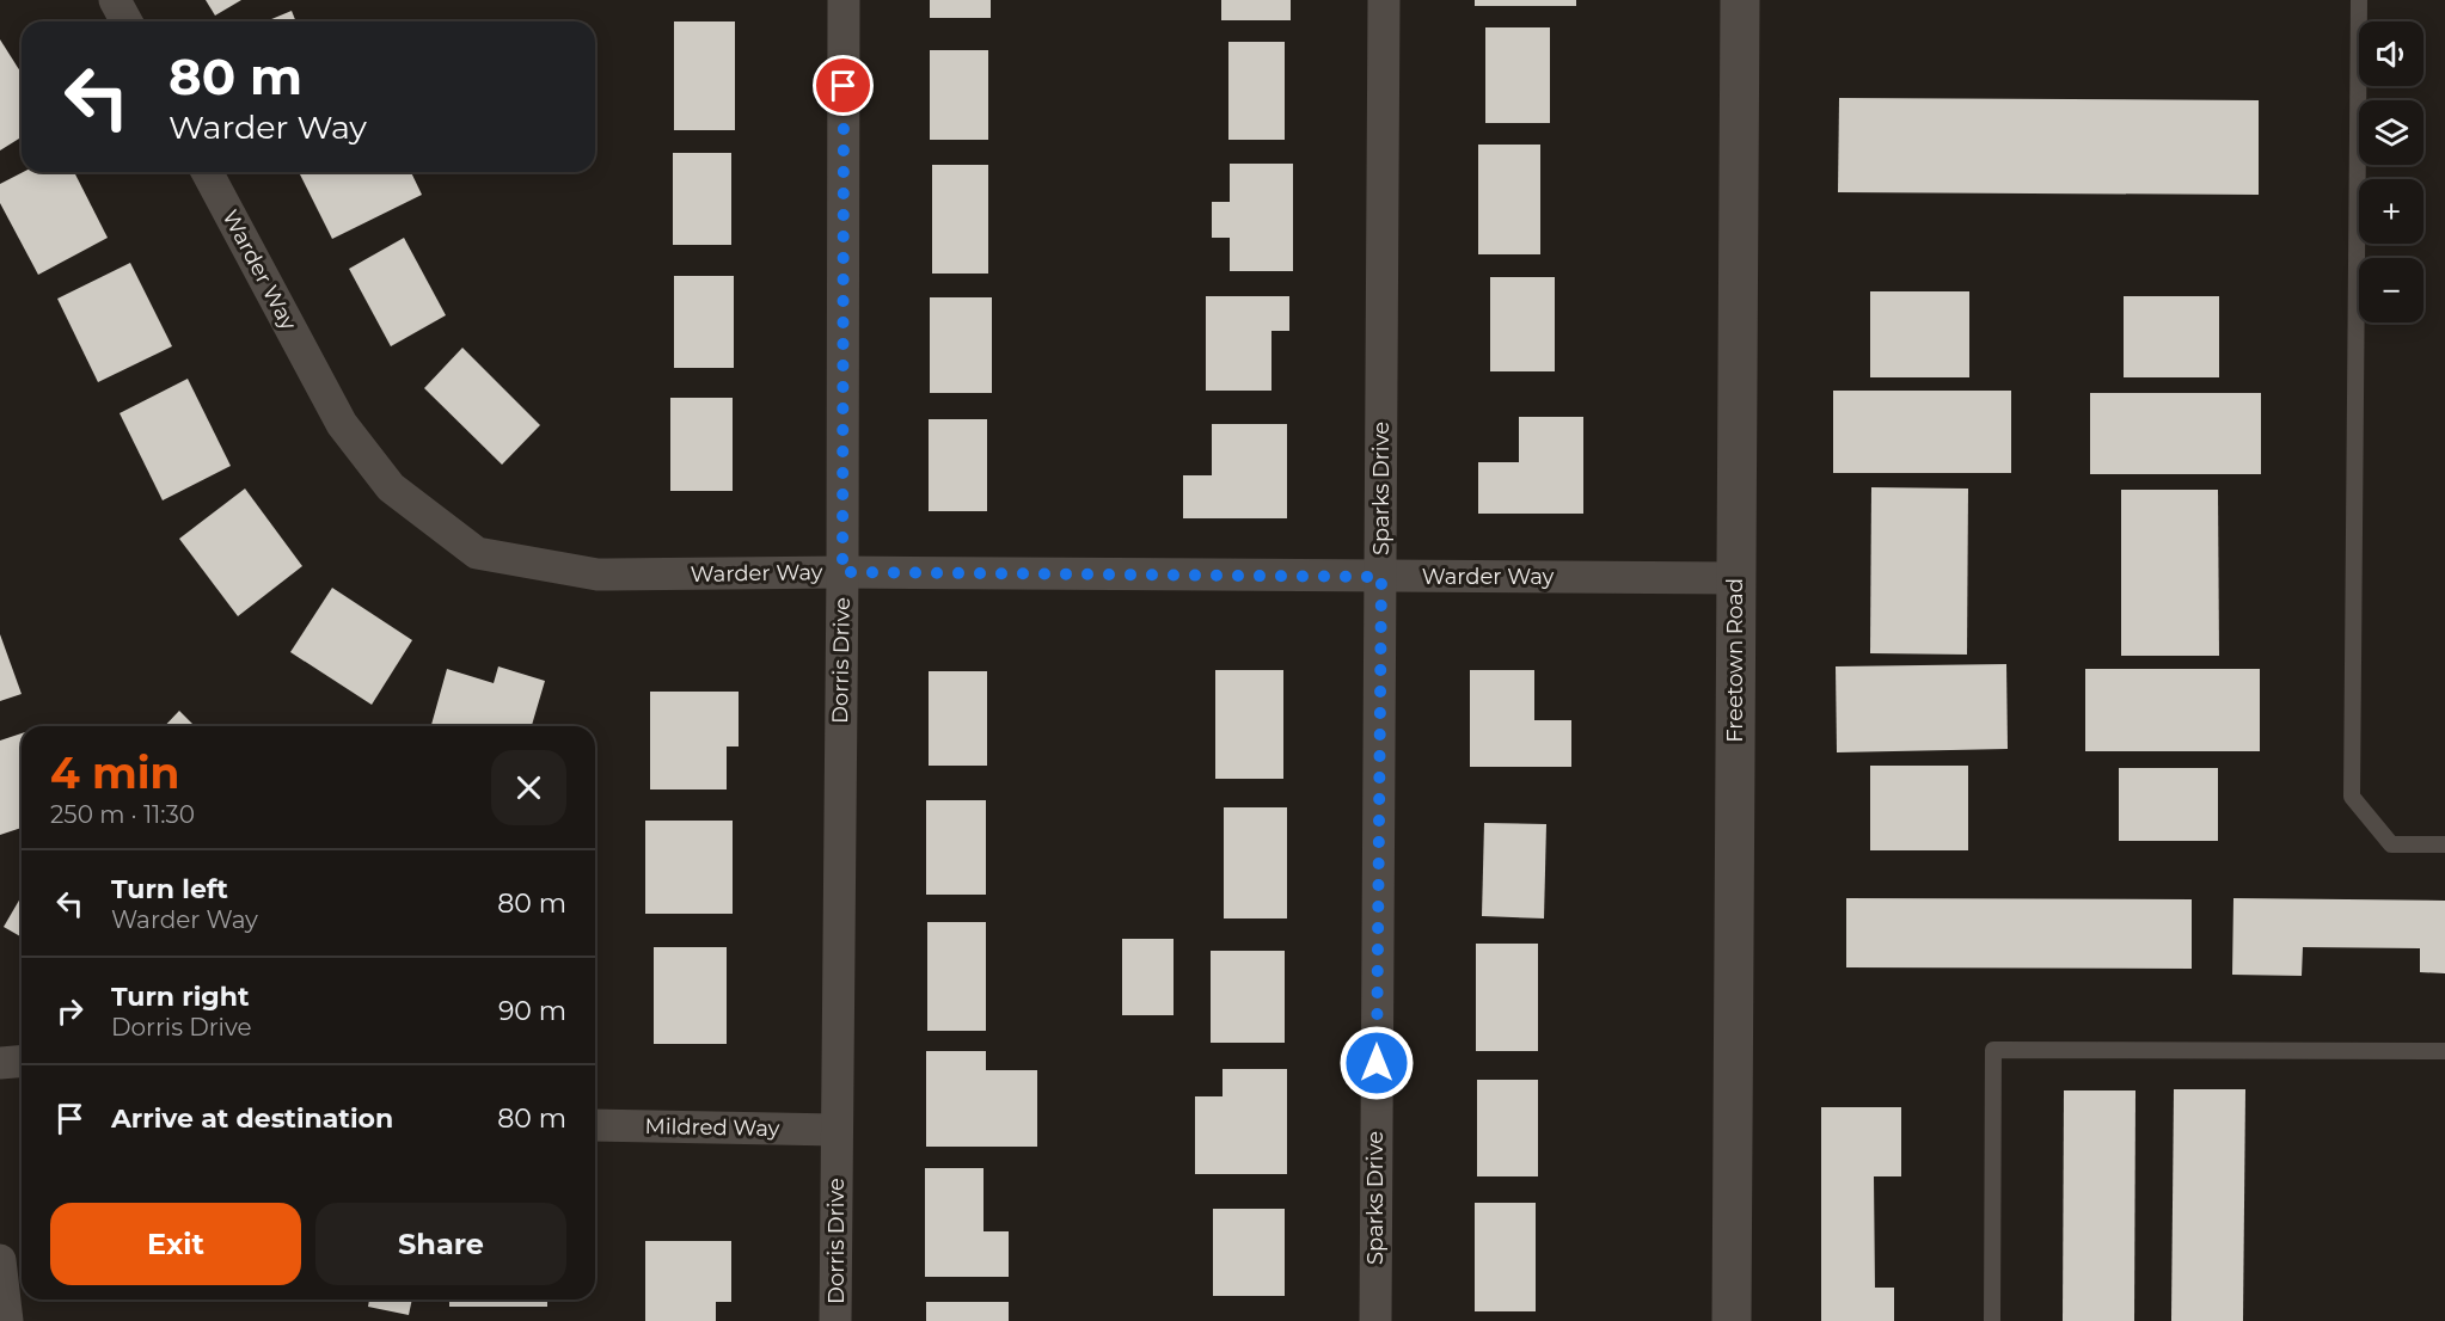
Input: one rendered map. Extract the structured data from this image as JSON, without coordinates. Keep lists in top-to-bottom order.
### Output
{
  "streets": {
    "street": [
      "Warder Way",
      "Sparks Drive",
      "Dorris Drive",
      "Freetown Road",
      "Mildred Way"
    ]
  },
  "crossings": [
    ["Warder Way", "Sparks Drive"],
    ["Warder Way", "Dorris Drive"],
    ["Warder Way", "Freetown Road"],
    ["Dorris Drive", "Mildred Way"]
  ],
  "page": {
    "map_buttons": ["+", "−"],
    "turn": ["80 m", "Warder Way"],
    "heading": ["4 min", "250 m · 11:30"],
    "list": [
      {
        "name": "Turn left",
        "note": "Warder Way",
        "value": "80 m"
      },
      {
        "name": "Turn right",
        "note": "Dorris Drive",
        "value": "90 m"
      },
      {
        "name": "Arrive at destination",
        "value": "80 m"
      }
    ],
    "buttons": ["Exit", "Share"]
  }
}
